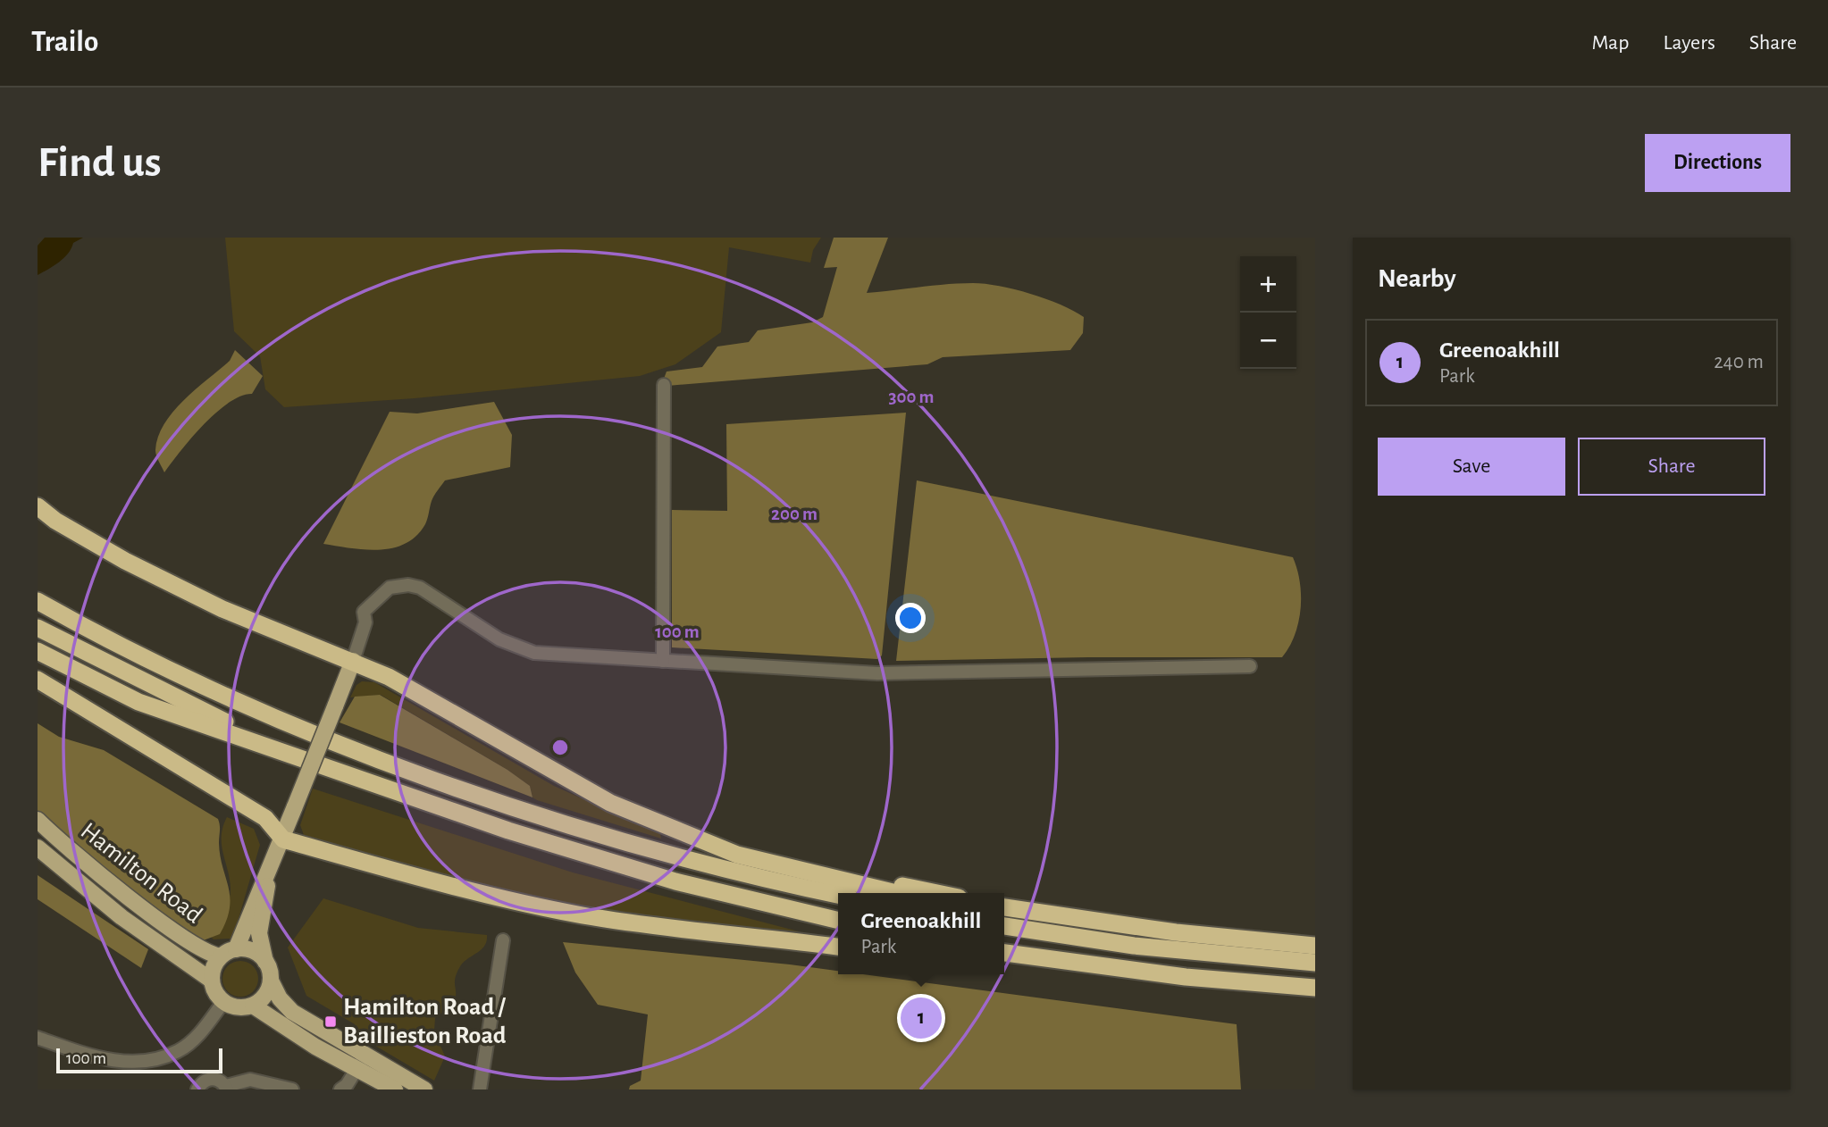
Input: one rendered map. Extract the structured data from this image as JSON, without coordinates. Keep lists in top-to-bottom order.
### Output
{
  "streets": {
    "main road": ["Hamilton Road"]
  },
  "places": {
    "transit": ["Hamilton Road / Baillieston Road"]
  },
  "scale_bar": "100 m",
  "page": {
    "header": "Trailo",
    "nav": ["Map", "Layers", "Share"],
    "buttons": [
      "Directions",
      ["Save", "Share"]
    ],
    "title": "Find us",
    "heading": "Nearby",
    "map_buttons": ["+", "−"],
    "list": [
      {
        "mark": "1",
        "name": "Greenoakhill",
        "note": "Park",
        "value": "240 m"
      }
    ],
    "popup": ["Greenoakhill", "Park"],
    "pins": "1",
    "scale": "100 m"
  },
  "rings": ["300 m", "200 m", "100 m"]
}
